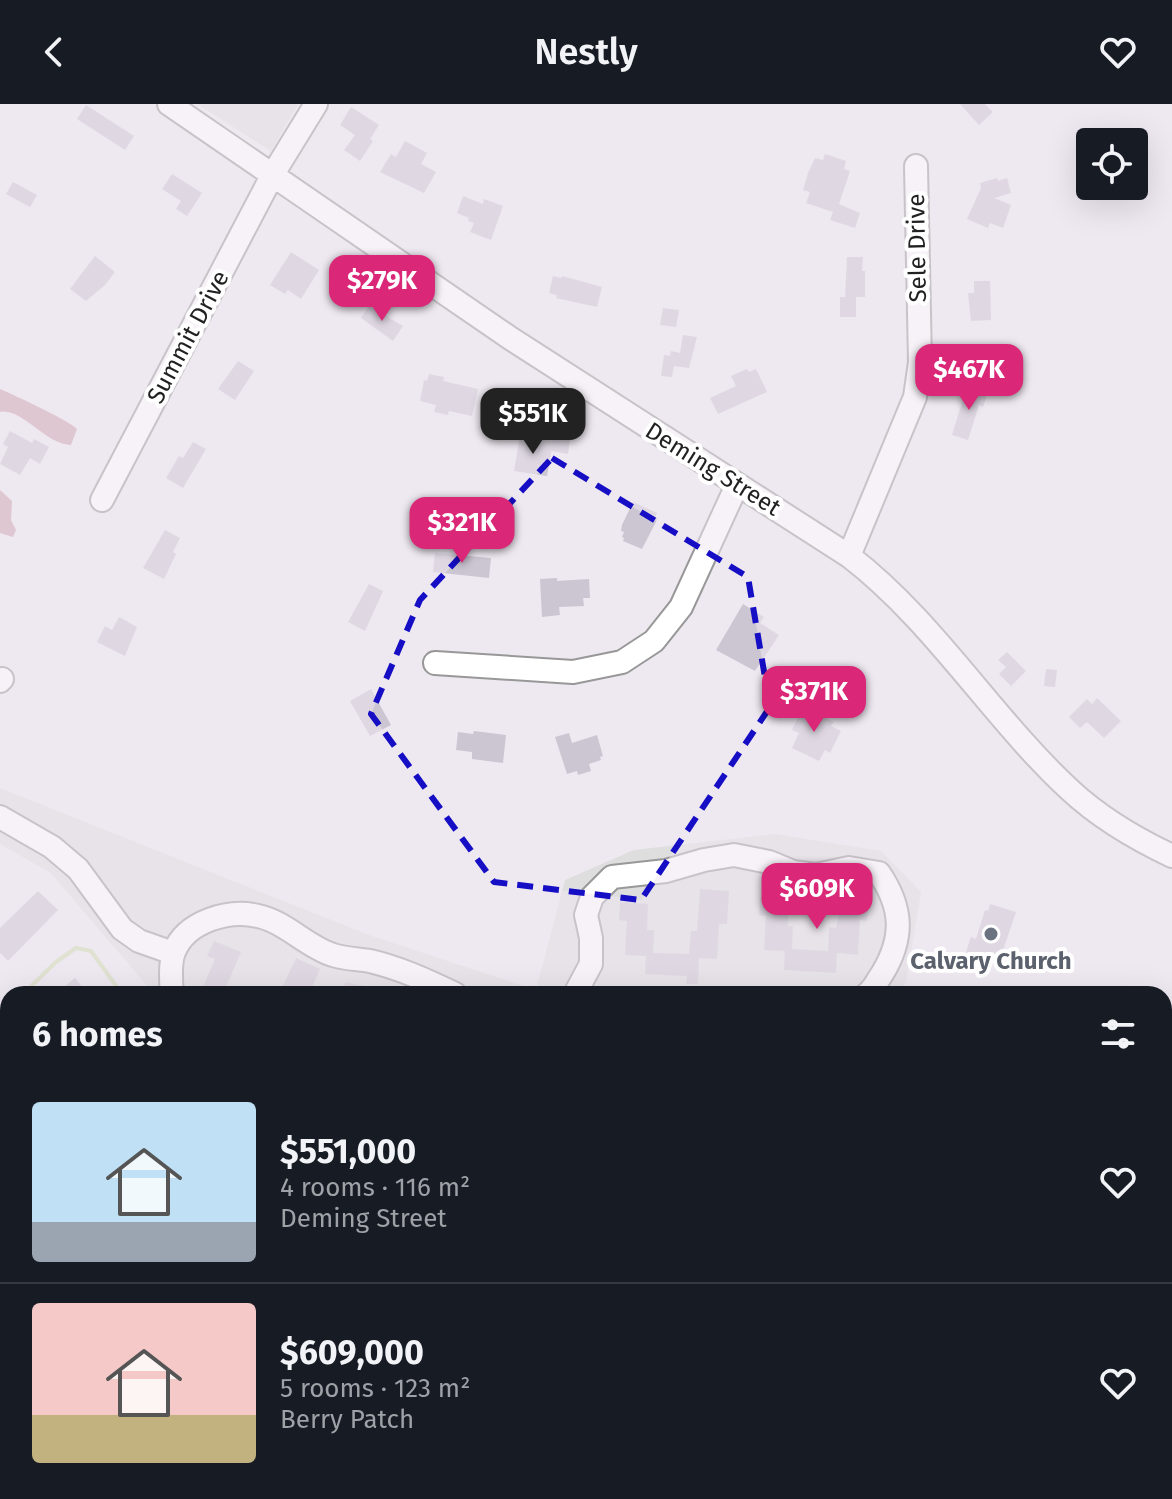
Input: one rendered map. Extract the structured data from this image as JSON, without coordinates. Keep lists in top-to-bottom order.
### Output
{
  "streets": {
    "street": ["Sele Drive", "Summit Drive", "Deming Street"]
  },
  "crossings": [
    ["Sele Drive", "Deming Street"],
    ["Summit Drive", "Deming Street"]
  ],
  "places": ["Calvary Church"],
  "page": {
    "header": "Nestly",
    "price": [
      "$279K",
      "$467K",
      "$551K",
      "$321K",
      "$371K",
      "$609K"
    ],
    "heading": "6 homes",
    "list": [
      {
        "name": "$551,000",
        "note": "4 rooms · 116 m² · Deming Street"
      },
      {
        "name": "$609,000",
        "note": "5 rooms · 123 m² · Berry Patch"
      }
    ]
  }
}
